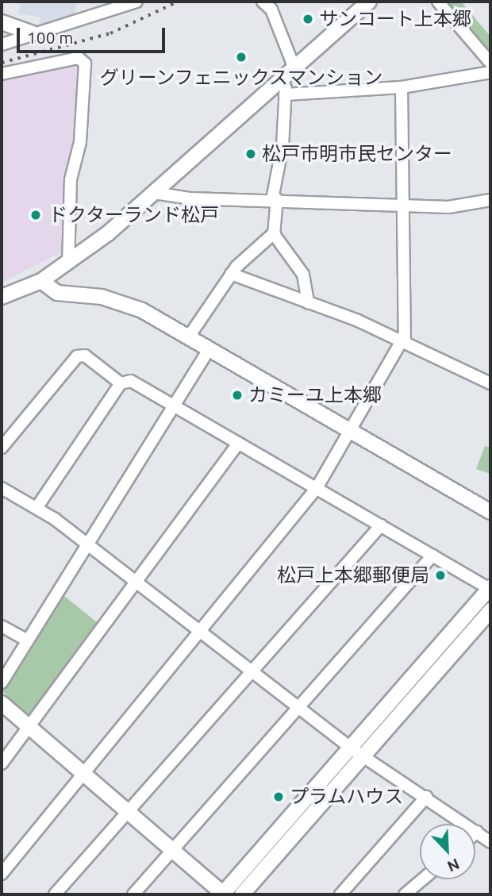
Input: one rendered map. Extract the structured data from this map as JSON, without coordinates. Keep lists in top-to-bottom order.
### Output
{
  "places": [
    "サンコート上本郷",
    "グリーンフェニックスマンション",
    "松戸市明市民センター",
    "ドクターランド松戸",
    "カミーユ上本郷",
    "松戸上本郷郵便局",
    "プラムハウス"
  ],
  "scale_bar": "100 m",
  "north": "bottom right"
}
